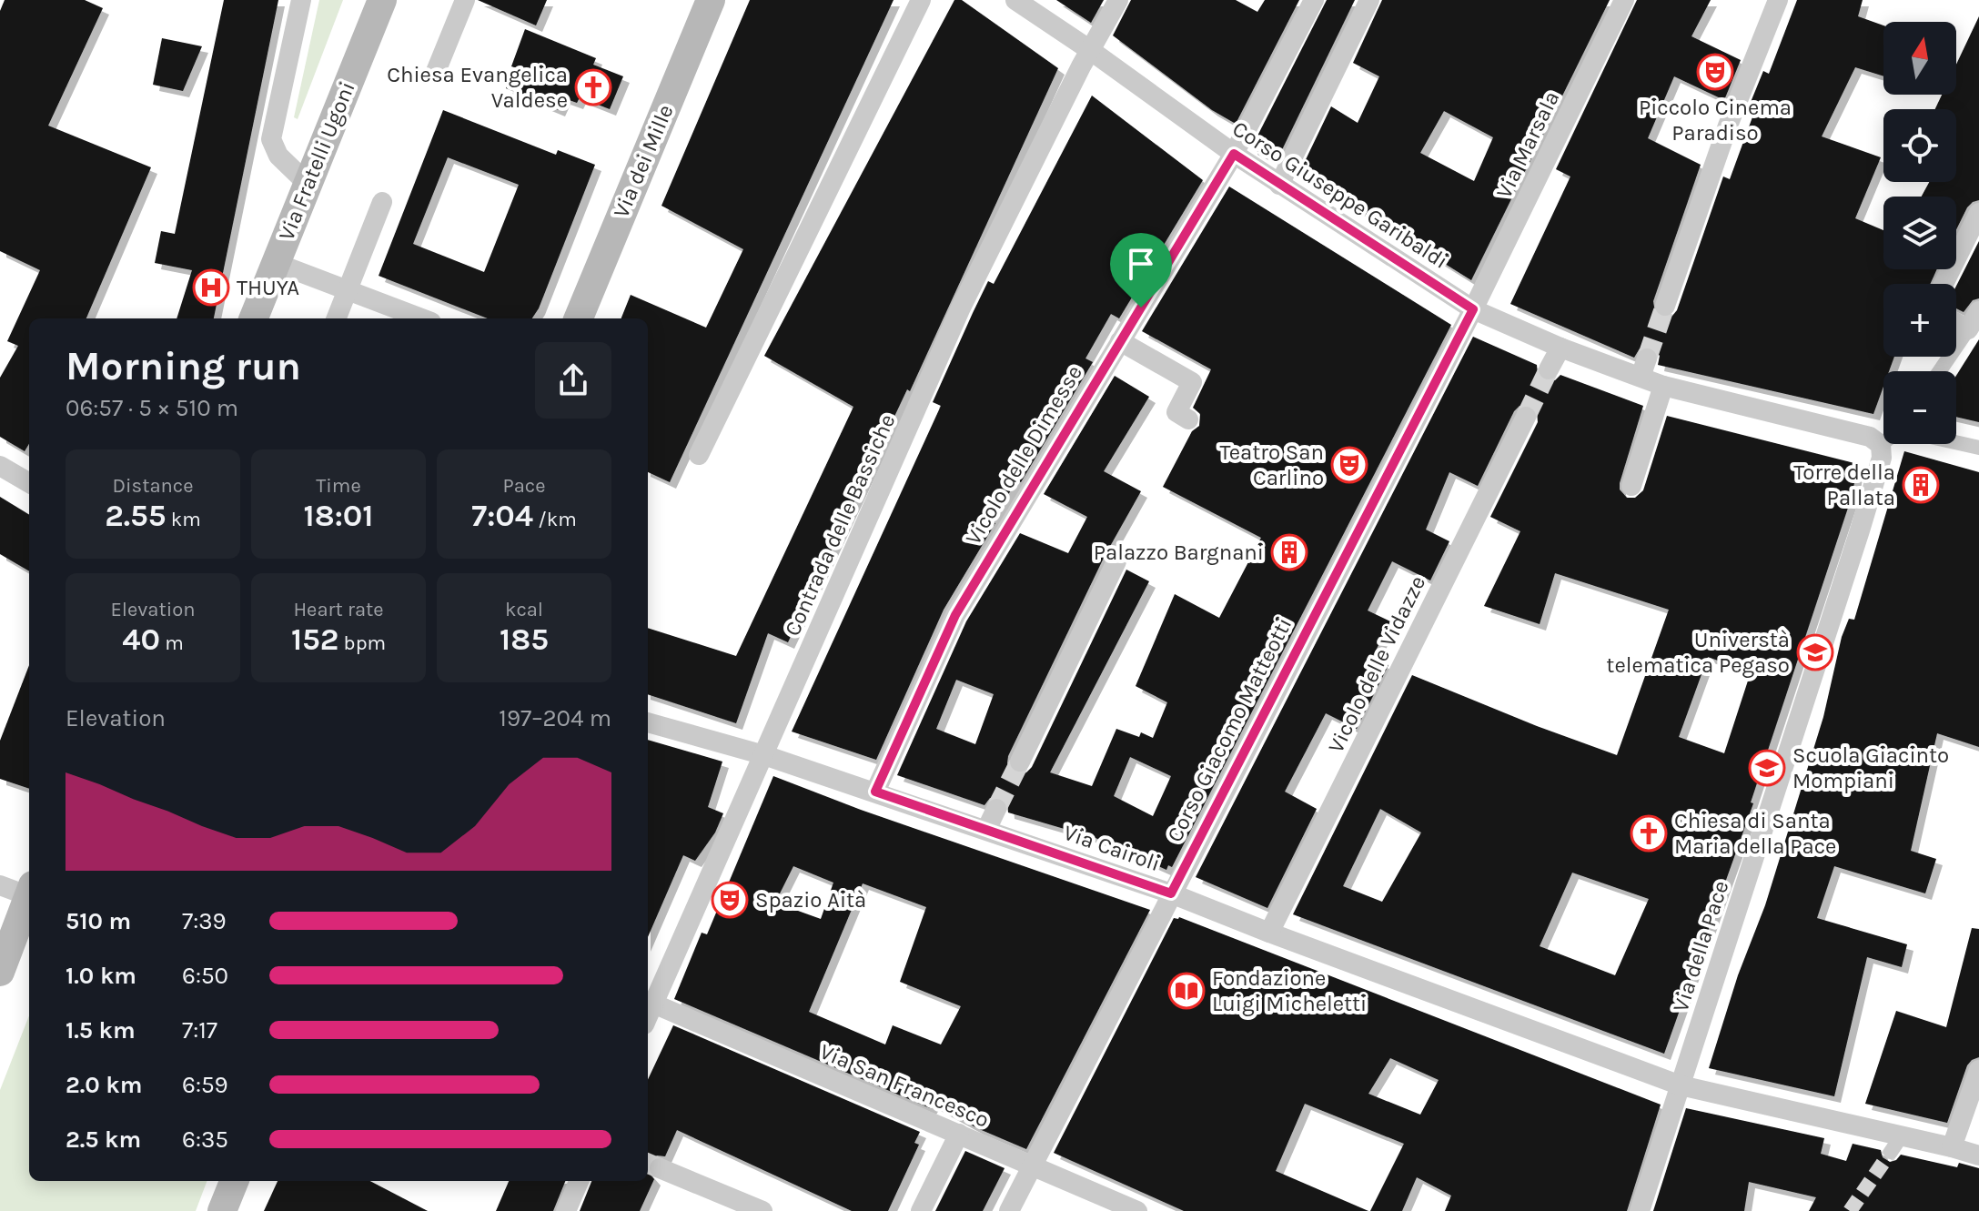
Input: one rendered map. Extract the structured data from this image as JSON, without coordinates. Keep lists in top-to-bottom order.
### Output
{
  "streets": {
    "main road": ["Via Fratelli Ugoni", "Via dei Mille"],
    "street": [
      "Via Marsala",
      "Corso Giuseppe Garibaldi",
      "Vicolo delle Dimesse",
      "Contrada delle Bassiche",
      "Vicolo delle Vidazze",
      "Corso Giacomo Matteotti",
      "Via Cairoli",
      "Via della Pace",
      "Via San Francesco"
    ]
  },
  "crossings": [
    ["Via Marsala", "Corso Giuseppe Garibaldi"],
    ["Via Marsala", "Corso Giacomo Matteotti"],
    ["Corso Giuseppe Garibaldi", "Vicolo delle Dimesse"],
    ["Corso Giuseppe Garibaldi", "Contrada delle Bassiche"],
    ["Corso Giuseppe Garibaldi", "Corso Giacomo Matteotti"],
    ["Corso Giuseppe Garibaldi", "Via della Pace"],
    ["Vicolo delle Dimesse", "Via Cairoli"],
    ["Contrada delle Bassiche", "Via Cairoli"],
    ["Contrada delle Bassiche", "Via San Francesco"],
    ["Vicolo delle Vidazze", "Via Cairoli"],
    ["Corso Giacomo Matteotti", "Via Cairoli"],
    ["Corso Giacomo Matteotti", "Via San Francesco"],
    ["Via Cairoli", "Via della Pace"]
  ],
  "places": {
    "theatre": ["Piccolo Cinema Paradiso", "Teatro San Carlino", "Spazio Aità"],
    "church": ["Chiesa Evangelica Valdese", "Chiesa di Santa Maria della Pace"],
    "hospital": ["THUYA"],
    "building": ["Torre della Pallata", "Palazzo Bargnani"],
    "school or university": ["Universtà telematica Pegaso", "Scuola Giacinto Mompiani"],
    "library": ["Fondazione Luigi Micheletti"]
  },
  "north": "top",
  "page": {
    "map_buttons": ["+", "−"],
    "heading": ["Morning run", "06:57 · 5 × 510 m"],
    "stats": [
      ["Distance", "2.55 km"],
      ["Time", "18:01"],
      ["Pace", "7:04 /km"],
      ["Elevation", "40 m"],
      ["Heart rate", "152 bpm"],
      ["kcal", "185"]
    ],
    "chart": ["Elevation", "197–204 m"],
    "list": [
      {
        "name": "510 m",
        "note": "7:39"
      },
      {
        "name": "1.0 km",
        "note": "6:50"
      },
      {
        "name": "1.5 km",
        "note": "7:17"
      },
      {
        "name": "2.0 km",
        "note": "6:59"
      },
      {
        "name": "2.5 km",
        "note": "6:35"
      }
    ]
  }
}
